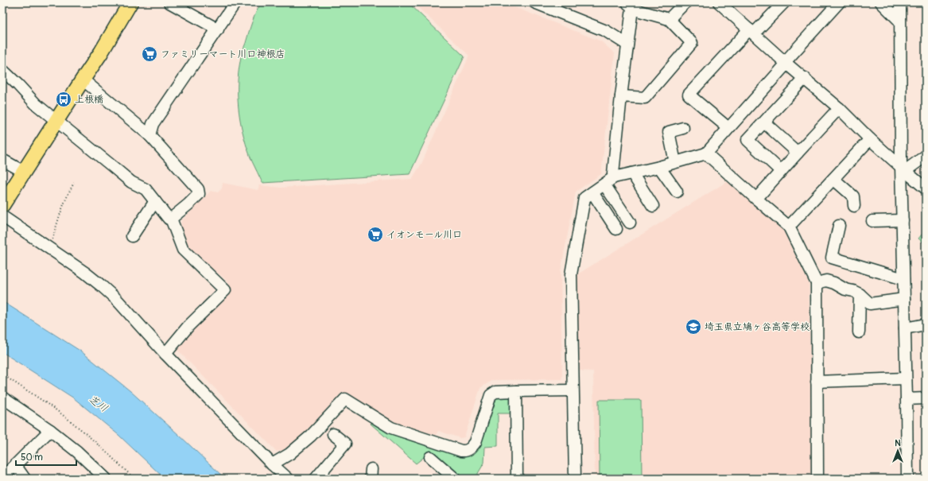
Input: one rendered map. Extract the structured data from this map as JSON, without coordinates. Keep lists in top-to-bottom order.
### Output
{
  "water": ["芝川"],
  "places": {
    "supermarket": ["ファミリーマート川口神根店", "イオンモール川口"],
    "bus stop": ["上根橋"],
    "school or university": ["埼玉県立鳩ヶ谷高等学校"]
  },
  "scale_bar": "50 m",
  "north": "top"
}
